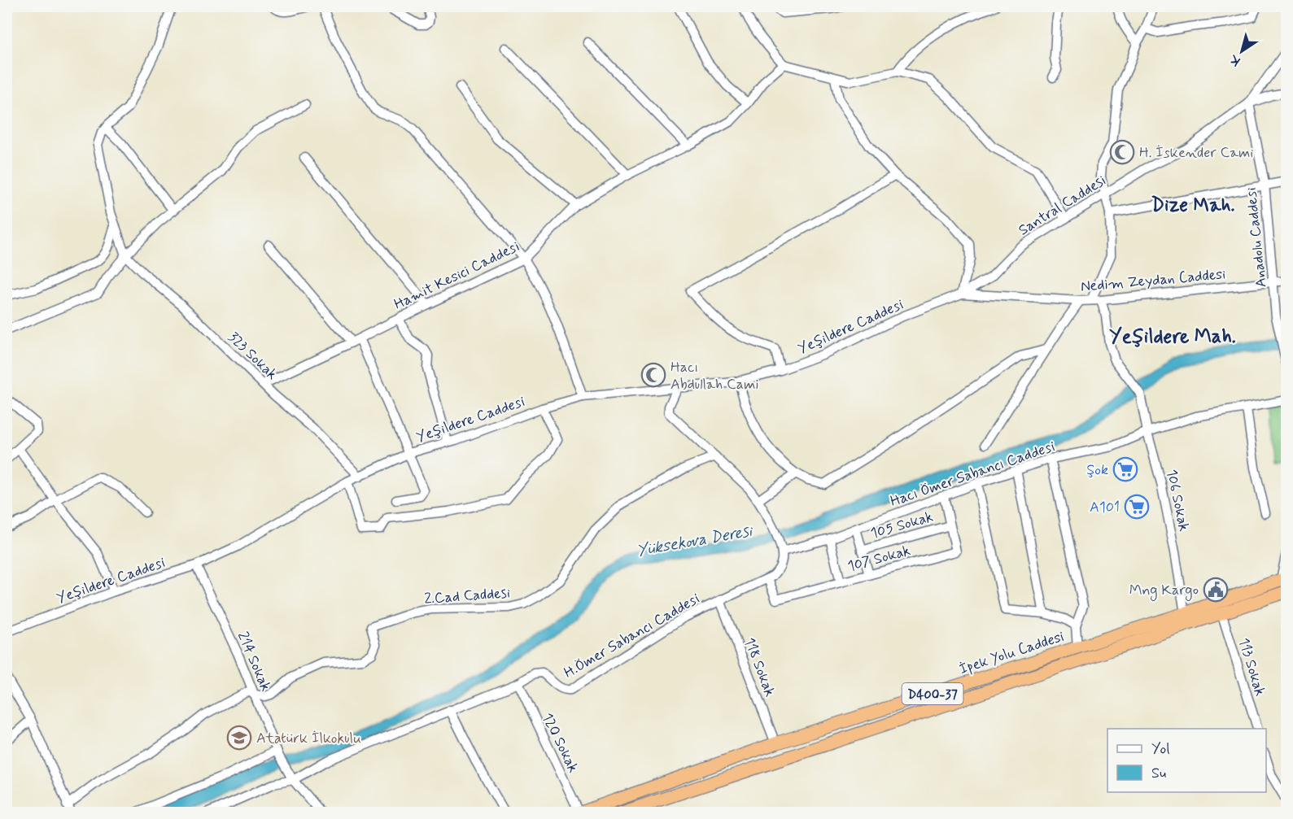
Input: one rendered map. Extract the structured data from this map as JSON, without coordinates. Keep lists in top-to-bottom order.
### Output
{
  "streets": {
    "highway": ["İpek Yolu Caddesi", "D400-37"],
    "street": [
      "Santral Caddesi",
      "Anadolu Caddesi",
      "Hamit Kesici Caddesi",
      "Nedim Zeydan Caddesi",
      "Yeşildere Caddesi",
      "323 Sokak",
      "Hacı Ömer Sabancı Caddesi",
      "106 Sokak",
      "105 Sokak",
      "107 Sokak",
      "2.Cad Caddesi",
      "H.Ömer Sabancı Caddesi",
      "214 Sokak",
      "118 Sokak",
      "113 Sokak",
      "120 Sokak"
    ]
  },
  "crossings": [
    ["Santral Caddesi", "Anadolu Caddesi"],
    ["Santral Caddesi", "Nedim Zeydan Caddesi"],
    ["Santral Caddesi", "Yeşildere Caddesi"],
    ["Anadolu Caddesi", "Nedim Zeydan Caddesi"],
    ["Hamit Kesici Caddesi", "323 Sokak"],
    ["Nedim Zeydan Caddesi", "Yeşildere Caddesi"],
    ["Nedim Zeydan Caddesi", "106 Sokak"],
    ["Yeşildere Caddesi", "323 Sokak"],
    ["Yeşildere Caddesi", "214 Sokak"],
    ["Hacı Ömer Sabancı Caddesi", "106 Sokak"],
    ["Hacı Ömer Sabancı Caddesi", "107 Sokak"],
    ["106 Sokak", "İpek Yolu Caddesi"],
    ["105 Sokak", "107 Sokak"],
    ["107 Sokak", "H.Ömer Sabancı Caddesi"],
    ["2.Cad Caddesi", "214 Sokak"],
    ["H.Ömer Sabancı Caddesi", "214 Sokak"],
    ["H.Ömer Sabancı Caddesi", "118 Sokak"],
    ["H.Ömer Sabancı Caddesi", "120 Sokak"],
    ["İpek Yolu Caddesi", "118 Sokak"],
    ["İpek Yolu Caddesi", "113 Sokak"],
    ["İpek Yolu Caddesi", "120 Sokak"]
  ],
  "districts": ["Dize Mah.", "Yeşildere Mah."],
  "water": ["Yüksekova Deresi"],
  "places": {
    "mosque": ["H. İskender Cami", "Hacı Abdullah Cami"],
    "supermarket": ["Şok", "A101"],
    "public building": ["Mng Kargo"],
    "school or university": ["Atatürk İlkokulu"]
  },
  "legend": ["Yol", "Su"],
  "north": "bottom left"
}
